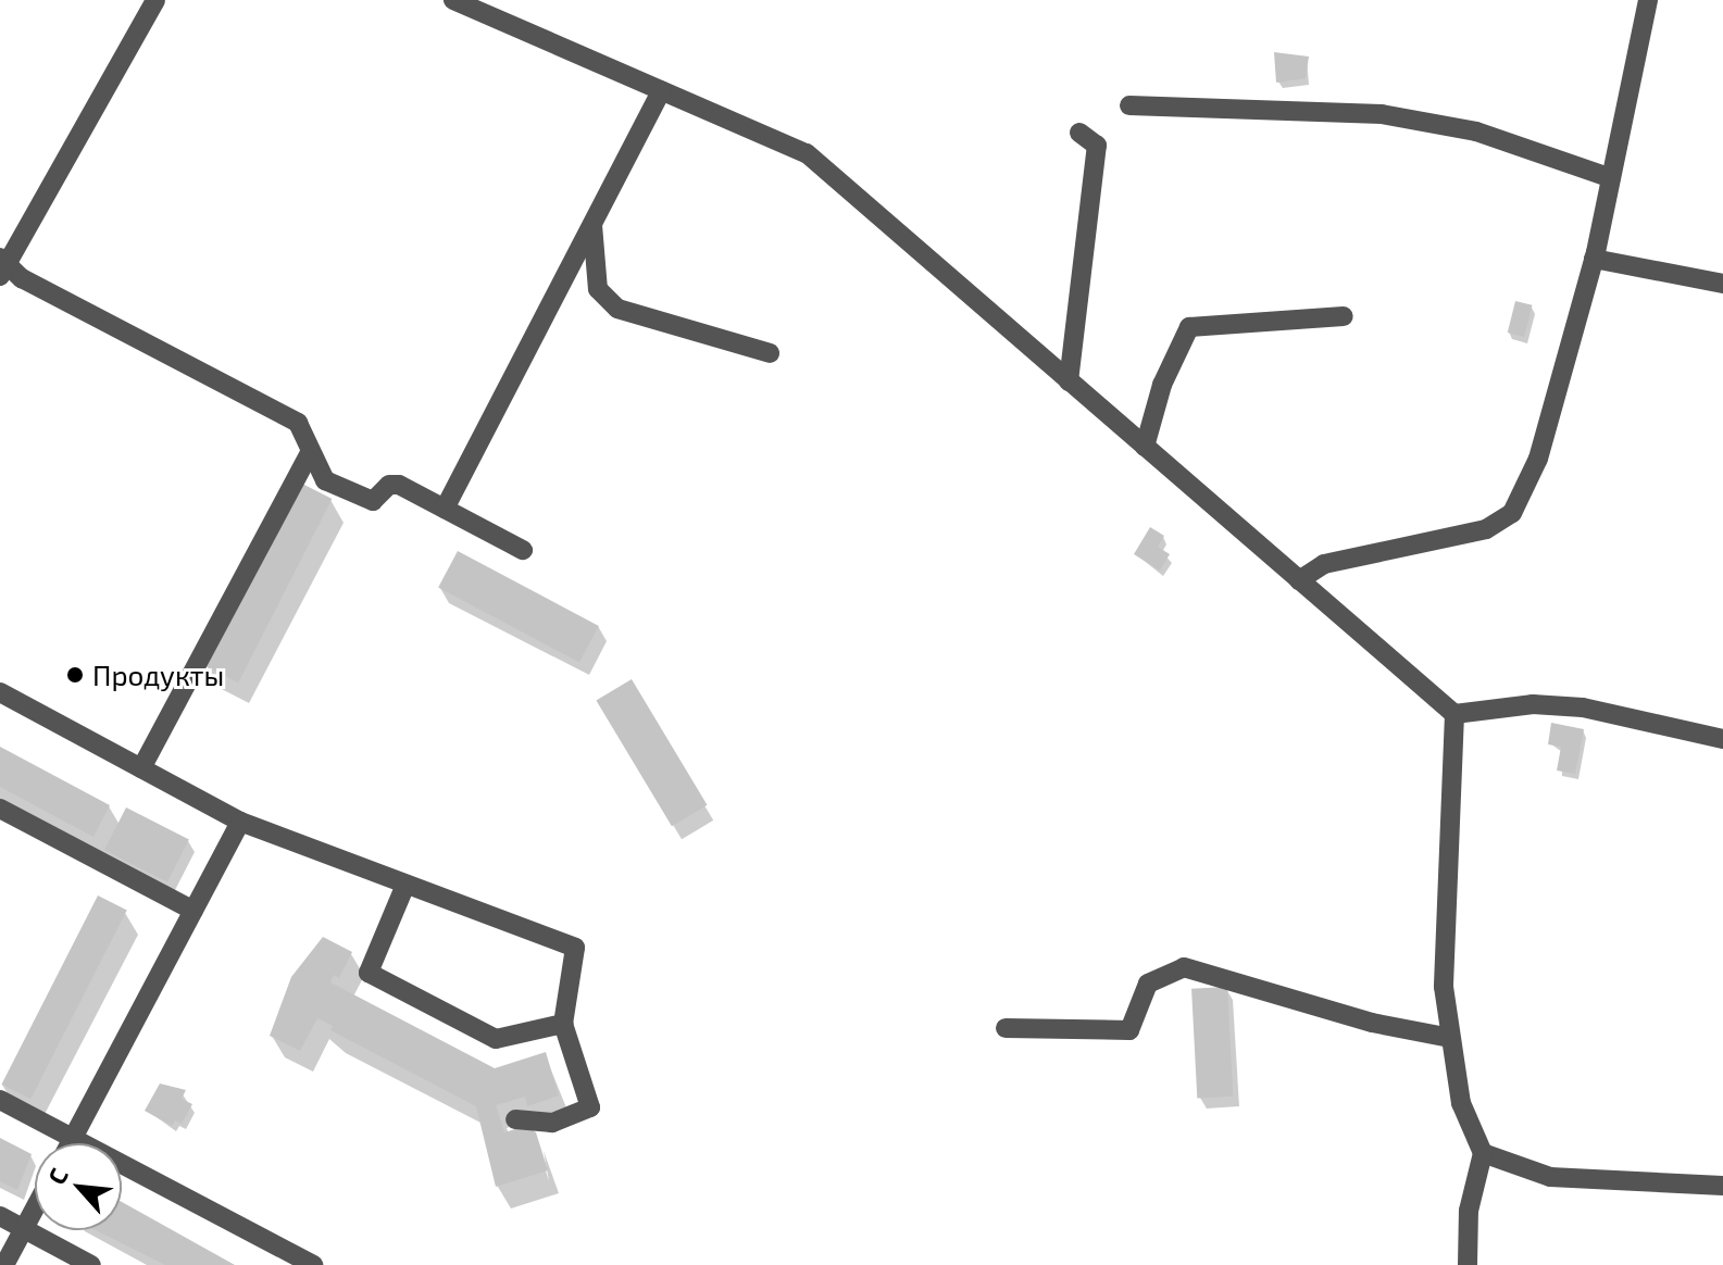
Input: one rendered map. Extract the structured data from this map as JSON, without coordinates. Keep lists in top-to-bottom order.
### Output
{
  "places": ["Продукты"],
  "north": "top left"
}
